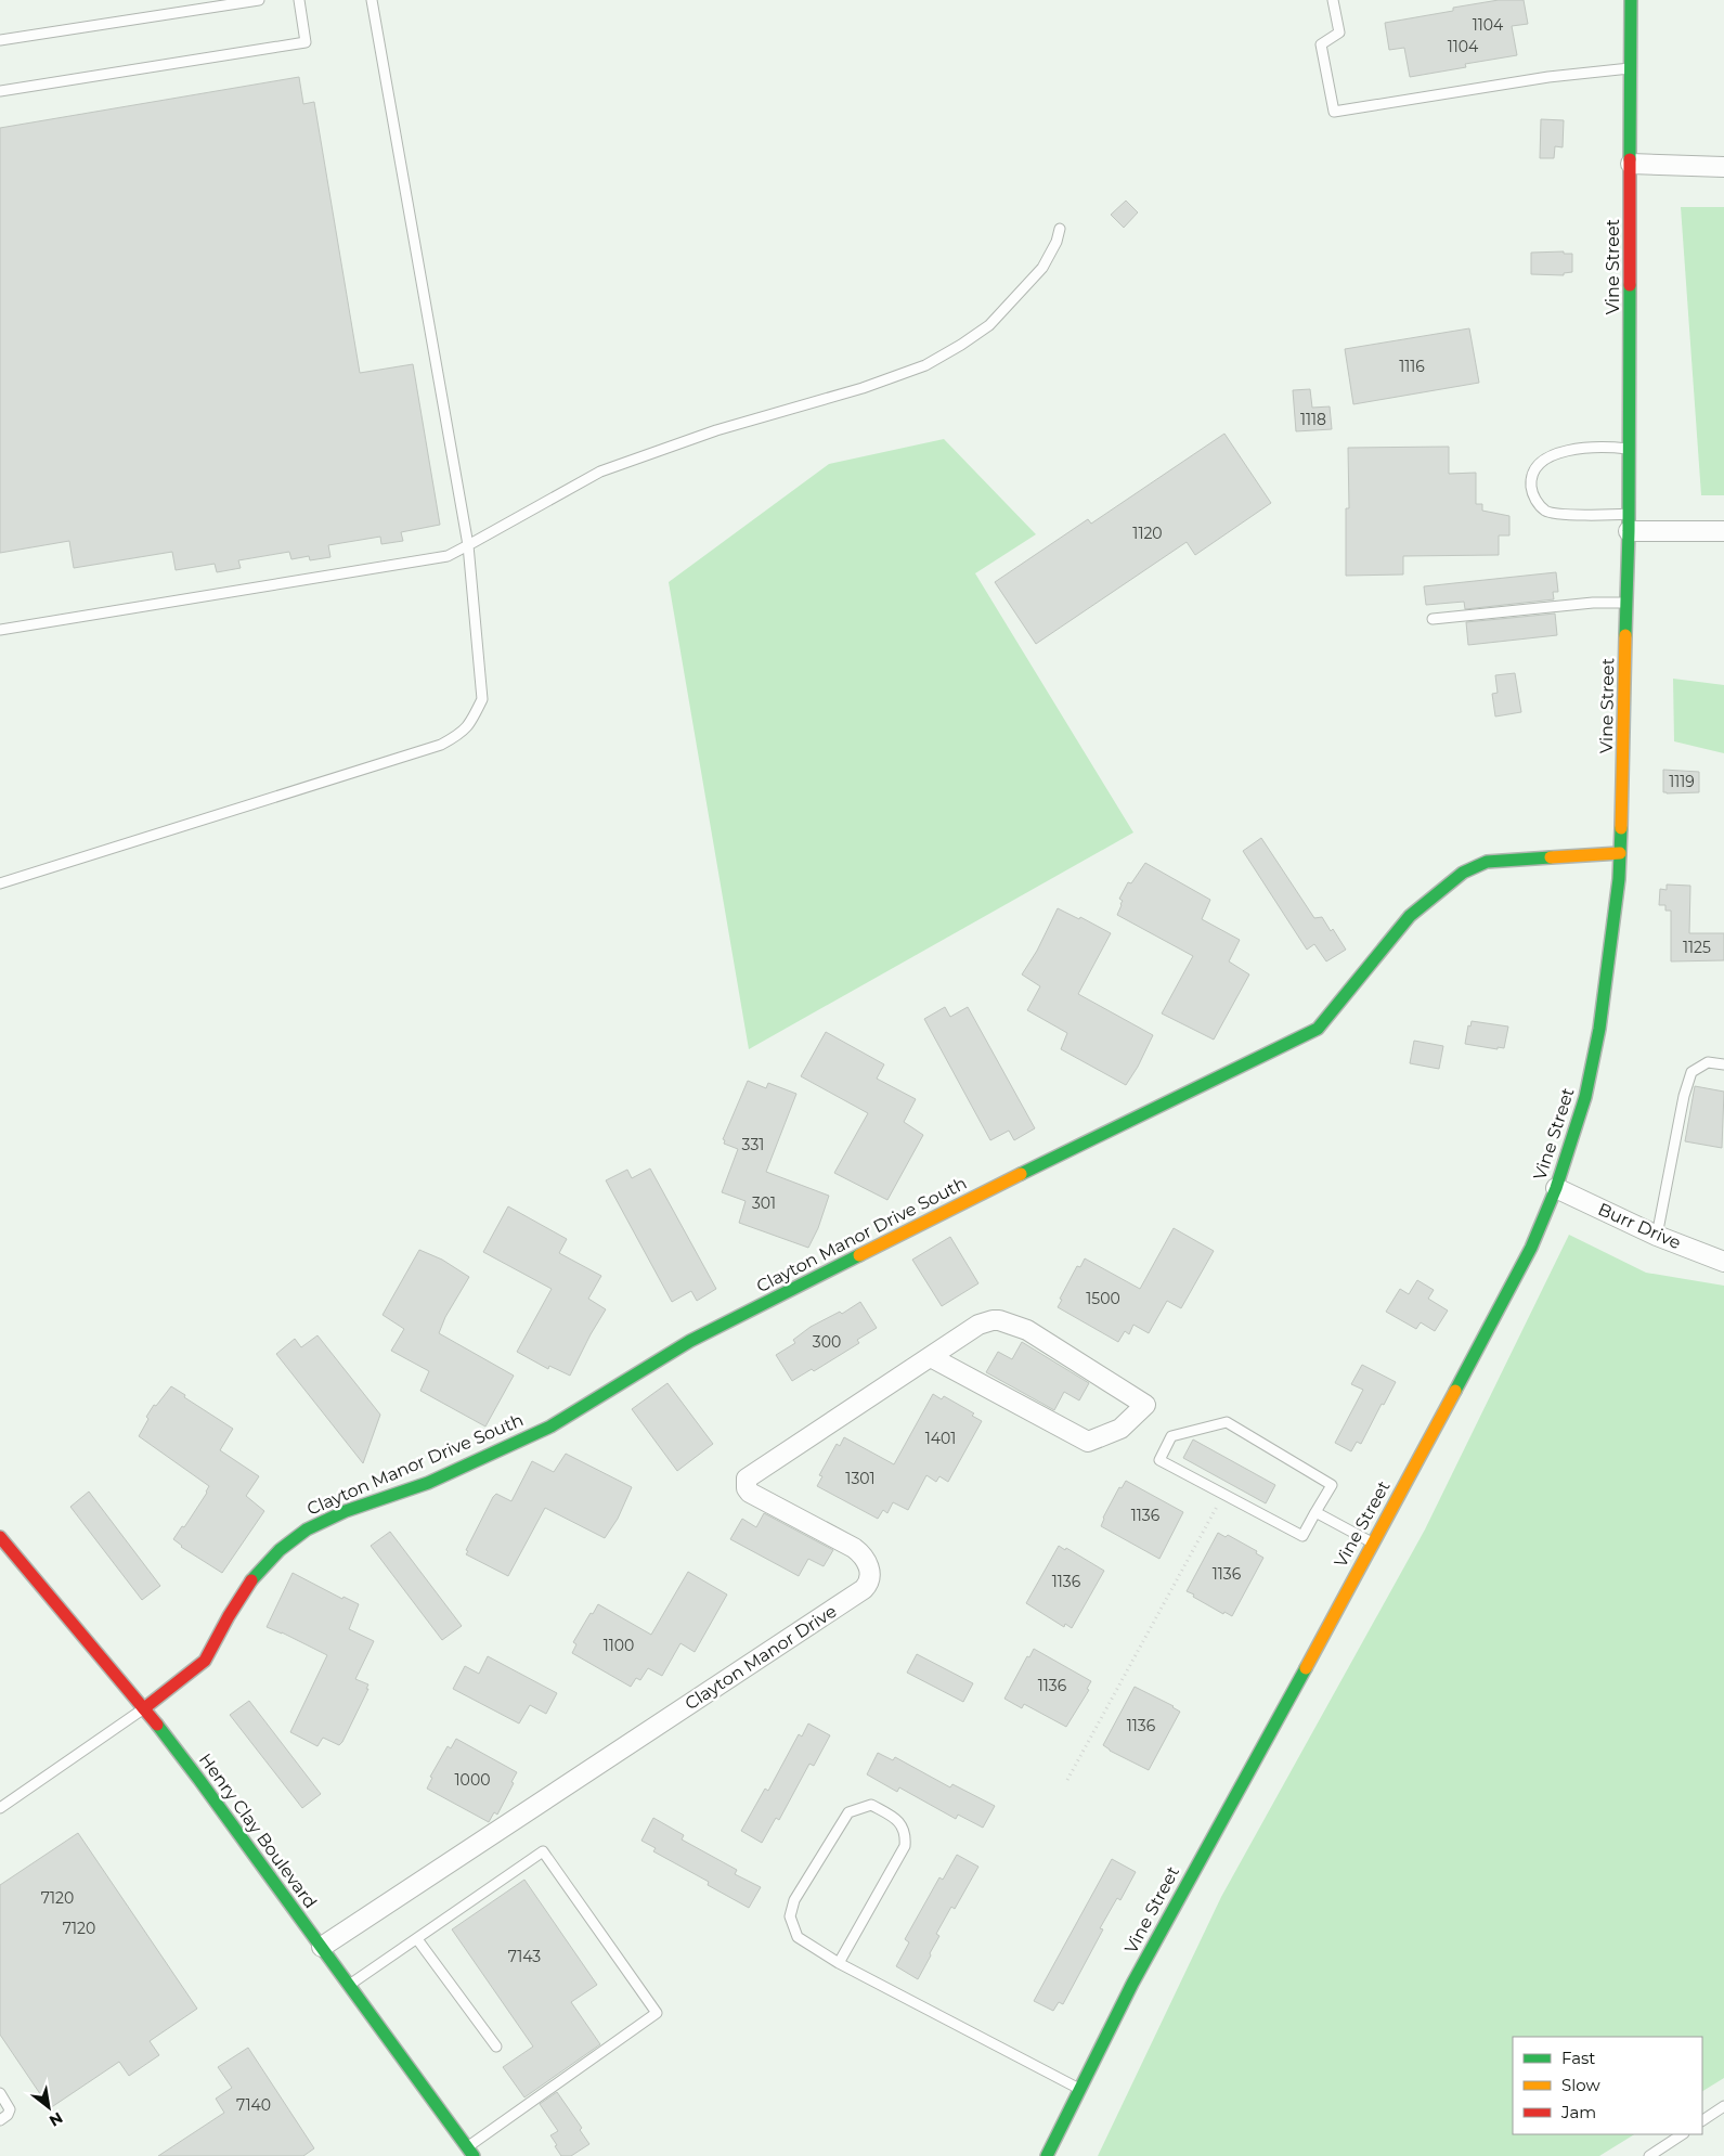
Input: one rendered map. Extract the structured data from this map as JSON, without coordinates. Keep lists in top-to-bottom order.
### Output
{
  "streets": {
    "street": [
      "Vine Street",
      "Burr Drive",
      "Clayton Manor Drive South",
      "Clayton Manor Drive",
      "Henry Clay Boulevard"
    ]
  },
  "crossings": [
    ["Vine Street", "Burr Drive"],
    ["Vine Street", "Clayton Manor Drive South"],
    ["Clayton Manor Drive South", "Henry Clay Boulevard"],
    ["Clayton Manor Drive", "Henry Clay Boulevard"]
  ],
  "house_numbers": [
    "1104",
    "1104",
    "1116",
    "1118",
    "1120",
    "1119",
    "1125",
    "331",
    "301",
    "1500",
    "300",
    "1401",
    "1301",
    "1136",
    "1136",
    "1136",
    "1100",
    "1136",
    "1136",
    "1000",
    "7120",
    "7120",
    "7143",
    "7140"
  ],
  "legend": ["Fast", "Slow", "Jam"],
  "north": "bottom right"
}
